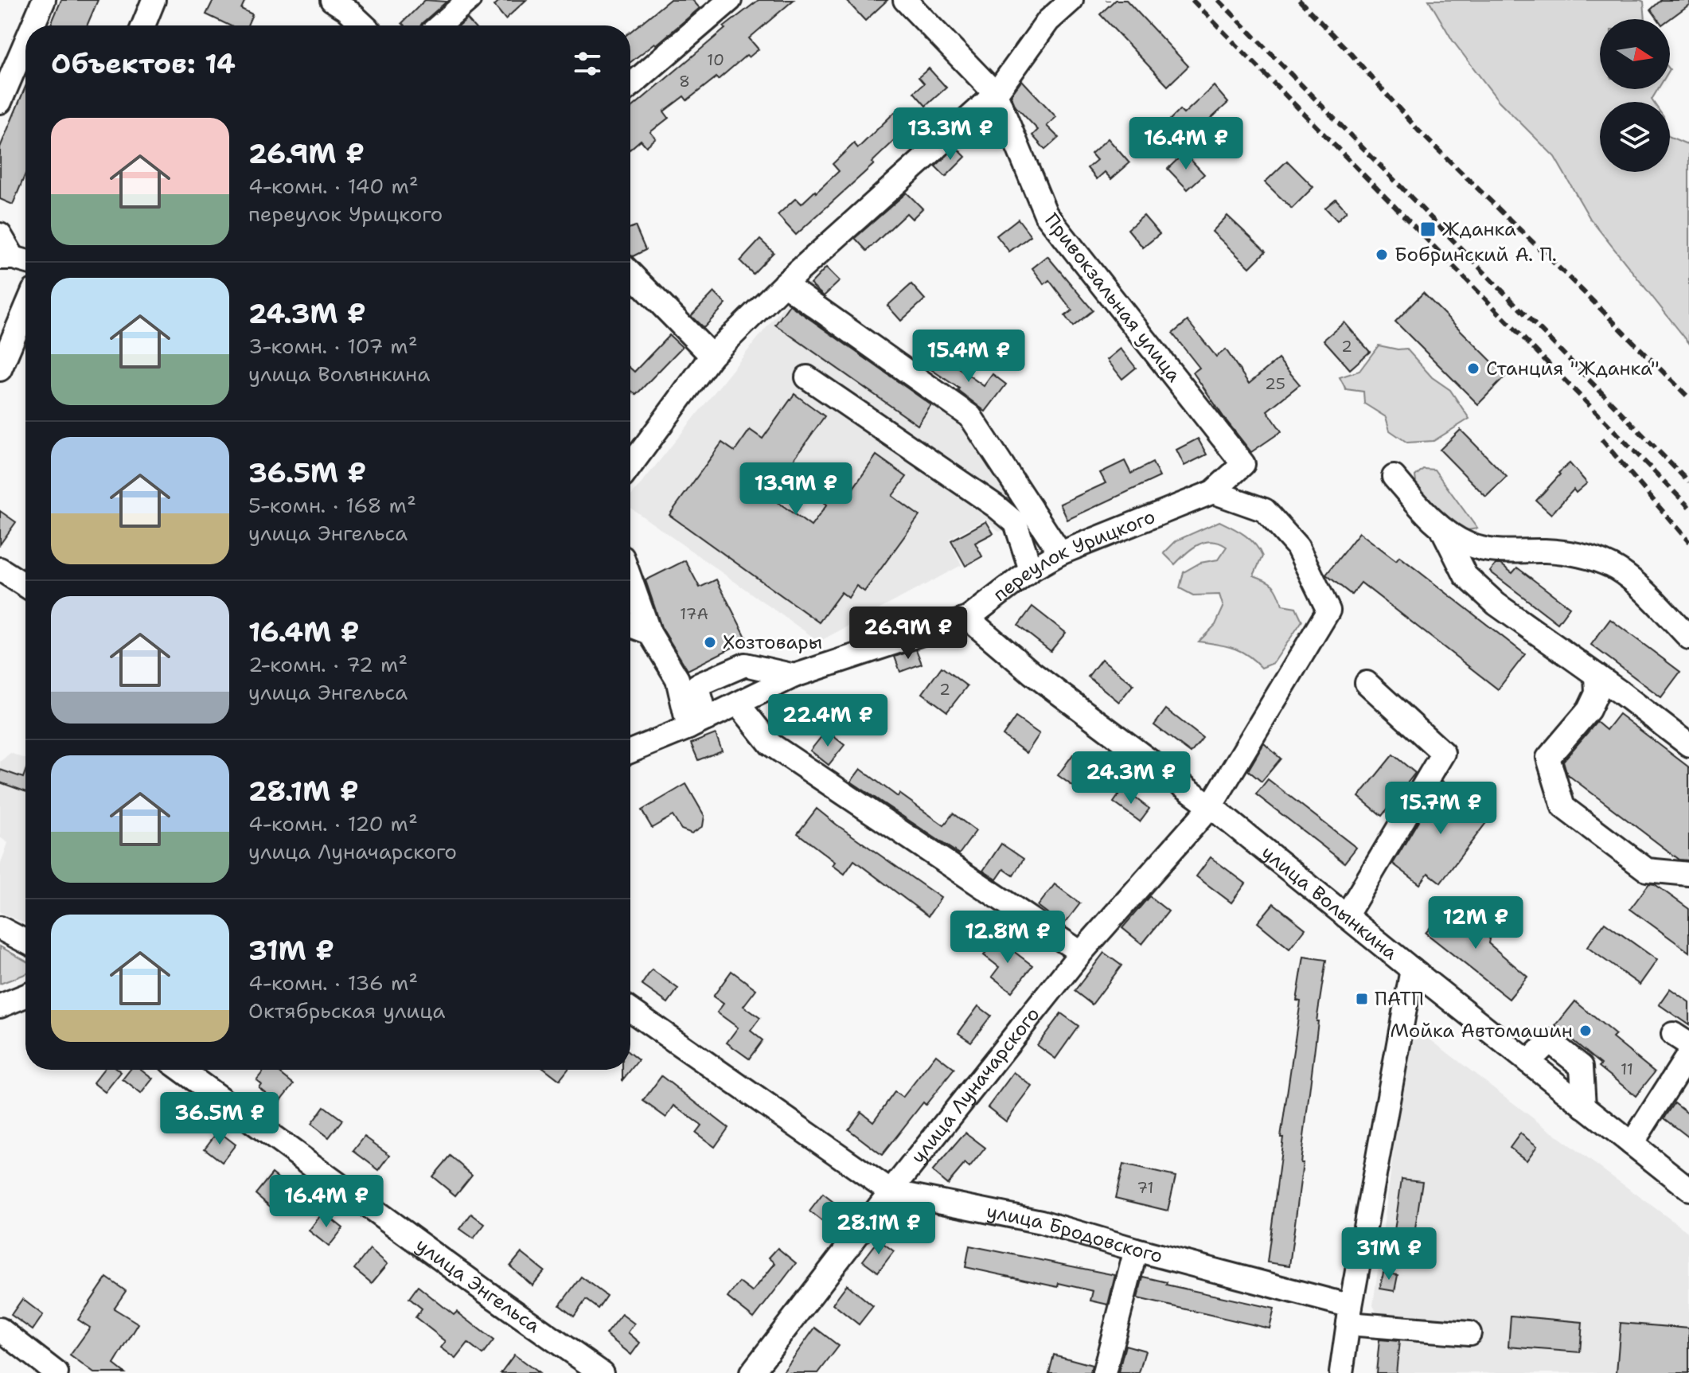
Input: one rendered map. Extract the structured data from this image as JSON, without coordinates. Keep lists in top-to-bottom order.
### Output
{
  "streets": {
    "street": [
      "Привокзальная улица",
      "переулок Урицкого",
      "улица Волынкина",
      "улица Луначарского",
      "улица Бродовского",
      "улица Энгельса"
    ]
  },
  "crossings": [
    ["Привокзальная улица", "переулок Урицкого"],
    ["Привокзальная улица", "улица Луначарского"],
    ["переулок Урицкого", "улица Волынкина"],
    ["переулок Урицкого", "улица Луначарского"],
    ["улица Волынкина", "улица Луначарского"],
    ["улица Луначарского", "улица Бродовского"]
  ],
  "places": {
    "transit": ["Жданка", "ПАТП"],
    "other": [
      "Бобринский А. П.",
      "Станция \"Жданка\"",
      "Хозтовары",
      "Мойка Автомашин"
    ]
  },
  "house_numbers": [
    "10",
    "8",
    "2",
    "25",
    "17А",
    "2",
    "11",
    "71"
  ],
  "north": "right",
  "page": {
    "heading": "Объектов: 14",
    "list": [
      {
        "name": "26.9M ₽",
        "note": "4-комн. · 140 m² · переулок Урицкого"
      },
      {
        "name": "24.3M ₽",
        "note": "3-комн. · 107 m² · улица Волынкина"
      },
      {
        "name": "36.5M ₽",
        "note": "5-комн. · 168 m² · улица Энгельса"
      },
      {
        "name": "16.4M ₽",
        "note": "2-комн. · 72 m² · улица Энгельса"
      },
      {
        "name": "28.1M ₽",
        "note": "4-комн. · 120 m² · улица Луначарского"
      },
      {
        "name": "31M ₽",
        "note": "4-комн. · 136 m² · Октябрьская улица"
      }
    ],
    "price": [
      "13.3M ₽",
      "16.4M ₽",
      "15.4M ₽",
      "13.9M ₽",
      "26.9M ₽",
      "22.4M ₽",
      "24.3M ₽",
      "15.7M ₽",
      "12M ₽",
      "12.8M ₽",
      "36.5M ₽",
      "16.4M ₽",
      "28.1M ₽",
      "31M ₽"
    ]
  }
}
